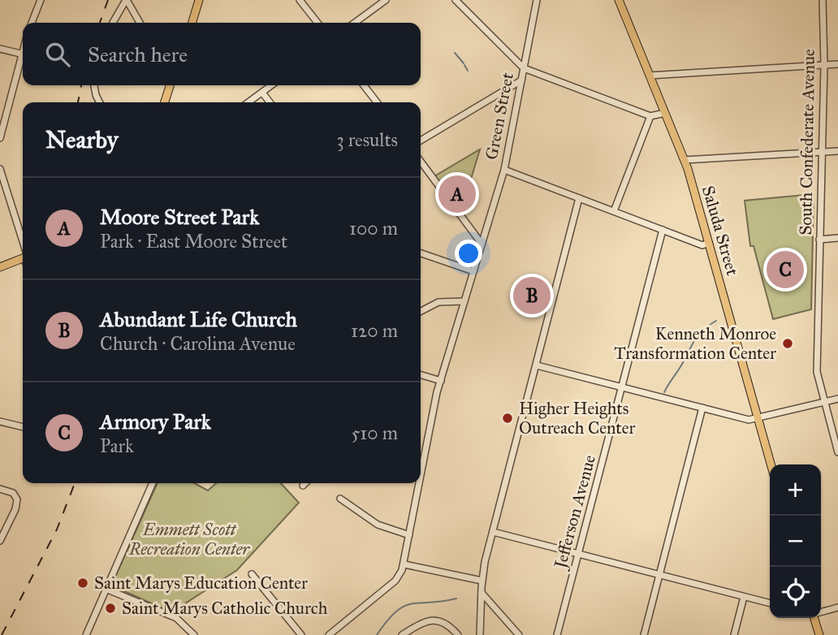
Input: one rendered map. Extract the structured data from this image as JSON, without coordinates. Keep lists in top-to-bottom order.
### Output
{
  "streets": {
    "main road": ["Saluda Street"],
    "street": ["Green Street", "South Confederate Avenue", "Jefferson Avenue"]
  },
  "parks": ["Emmett Scott Recreation Center"],
  "places": [
    "Kenneth Monroe Transformation Center",
    "Higher Heights Outreach Center",
    "Saint Marys Education Center",
    "Saint Marys Catholic Church"
  ],
  "page": {
    "search": "Search here",
    "heading": ["Nearby", "3 results"],
    "pins": ["A", "C", "B"],
    "list": [
      {
        "mark": "A",
        "name": "Moore Street Park",
        "note": "Park · East Moore Street",
        "value": "100 m"
      },
      {
        "mark": "B",
        "name": "Abundant Life Church",
        "note": "Church · Carolina Avenue",
        "value": "120 m"
      },
      {
        "mark": "C",
        "name": "Armory Park",
        "note": "Park",
        "value": "510 m"
      }
    ],
    "map_buttons": ["+", "−"]
  }
}
